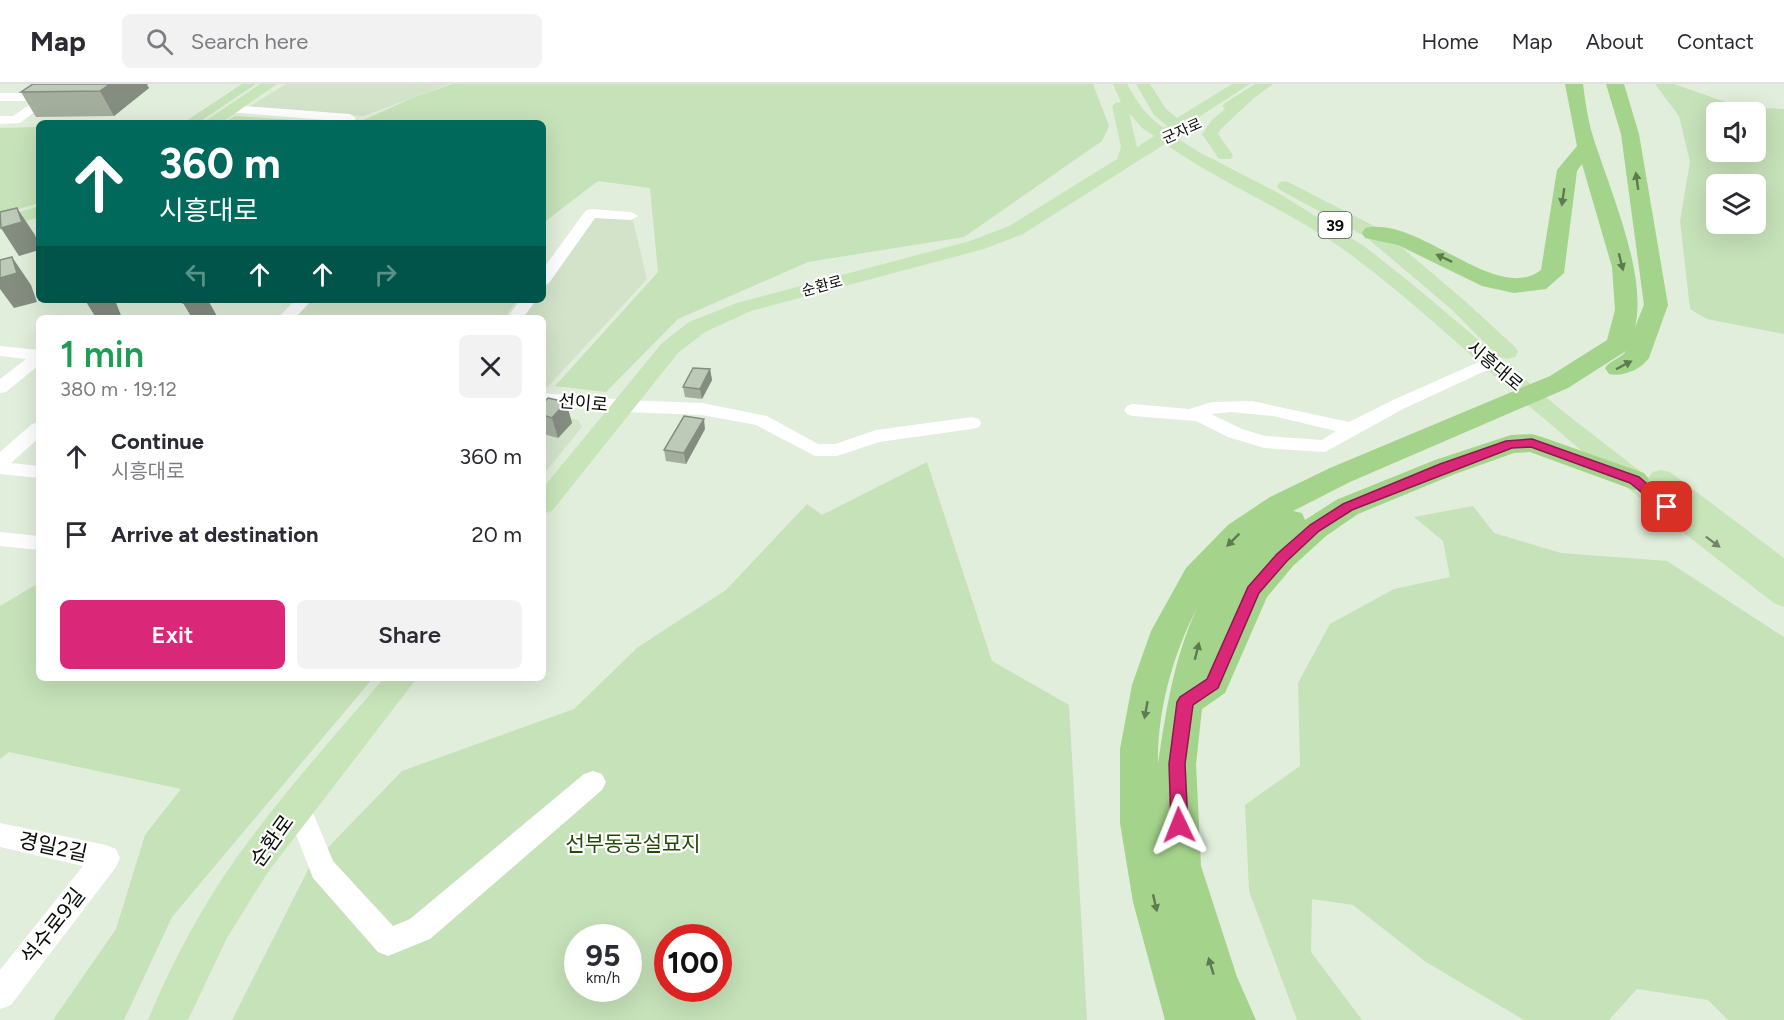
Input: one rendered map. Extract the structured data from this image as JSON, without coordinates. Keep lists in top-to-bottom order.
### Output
{
  "streets": {
    "main road": [
      "군자로",
      "39",
      "순환로",
      "시흥대로"
    ],
    "street": ["선이로", "경일2길", "석수로9길"]
  },
  "crossings": [
    ["군자로", "순환로"],
    ["39", "시흥대로"],
    ["순환로", "선이로"],
    ["경일2길", "석수로9길"]
  ],
  "parks": ["선부동공설묘지"],
  "page": {
    "header": "Map",
    "search": "Search here",
    "nav": [
      "Home",
      "Map",
      "About",
      "Contact"
    ],
    "turn": ["360 m", "시흥대로"],
    "heading": ["1 min", "380 m · 19:12"],
    "list": [
      {
        "name": "Continue",
        "note": "시흥대로",
        "value": "360 m"
      },
      {
        "name": "Arrive at destination",
        "value": "20 m"
      }
    ],
    "buttons": ["Exit", "Share"],
    "speed": "95 km/h",
    "limit": "100"
  }
}
